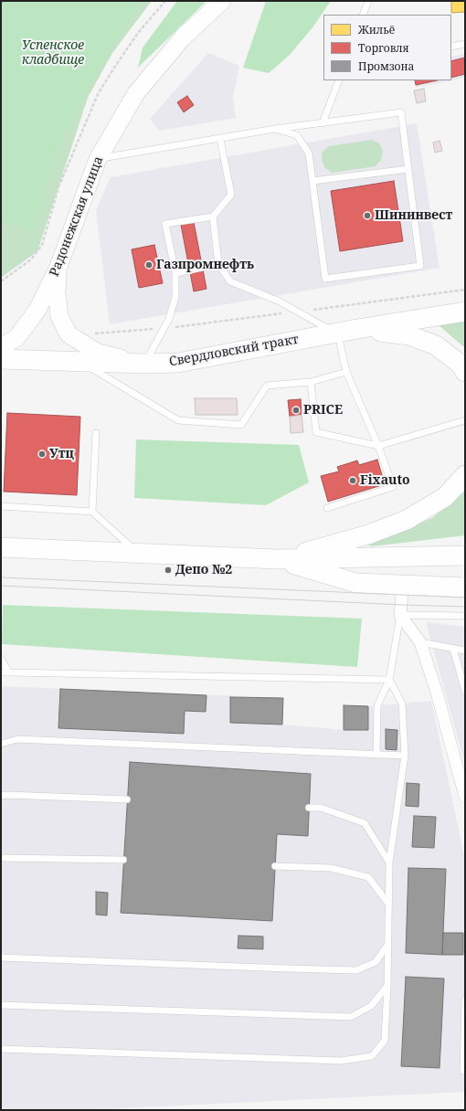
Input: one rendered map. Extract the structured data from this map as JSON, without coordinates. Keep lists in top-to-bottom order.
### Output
{
  "streets": {
    "main road": ["Свердловский тракт"],
    "street": ["Радонежская улица"]
  },
  "parks": ["Успенское кладбище"],
  "places": [
    "Шининвест",
    "Газпромнефть",
    "PRICE",
    "Утц",
    "Fixauto",
    "Депо №2"
  ],
  "legend": ["Жильё", "Торговля", "Промзона"]
}
